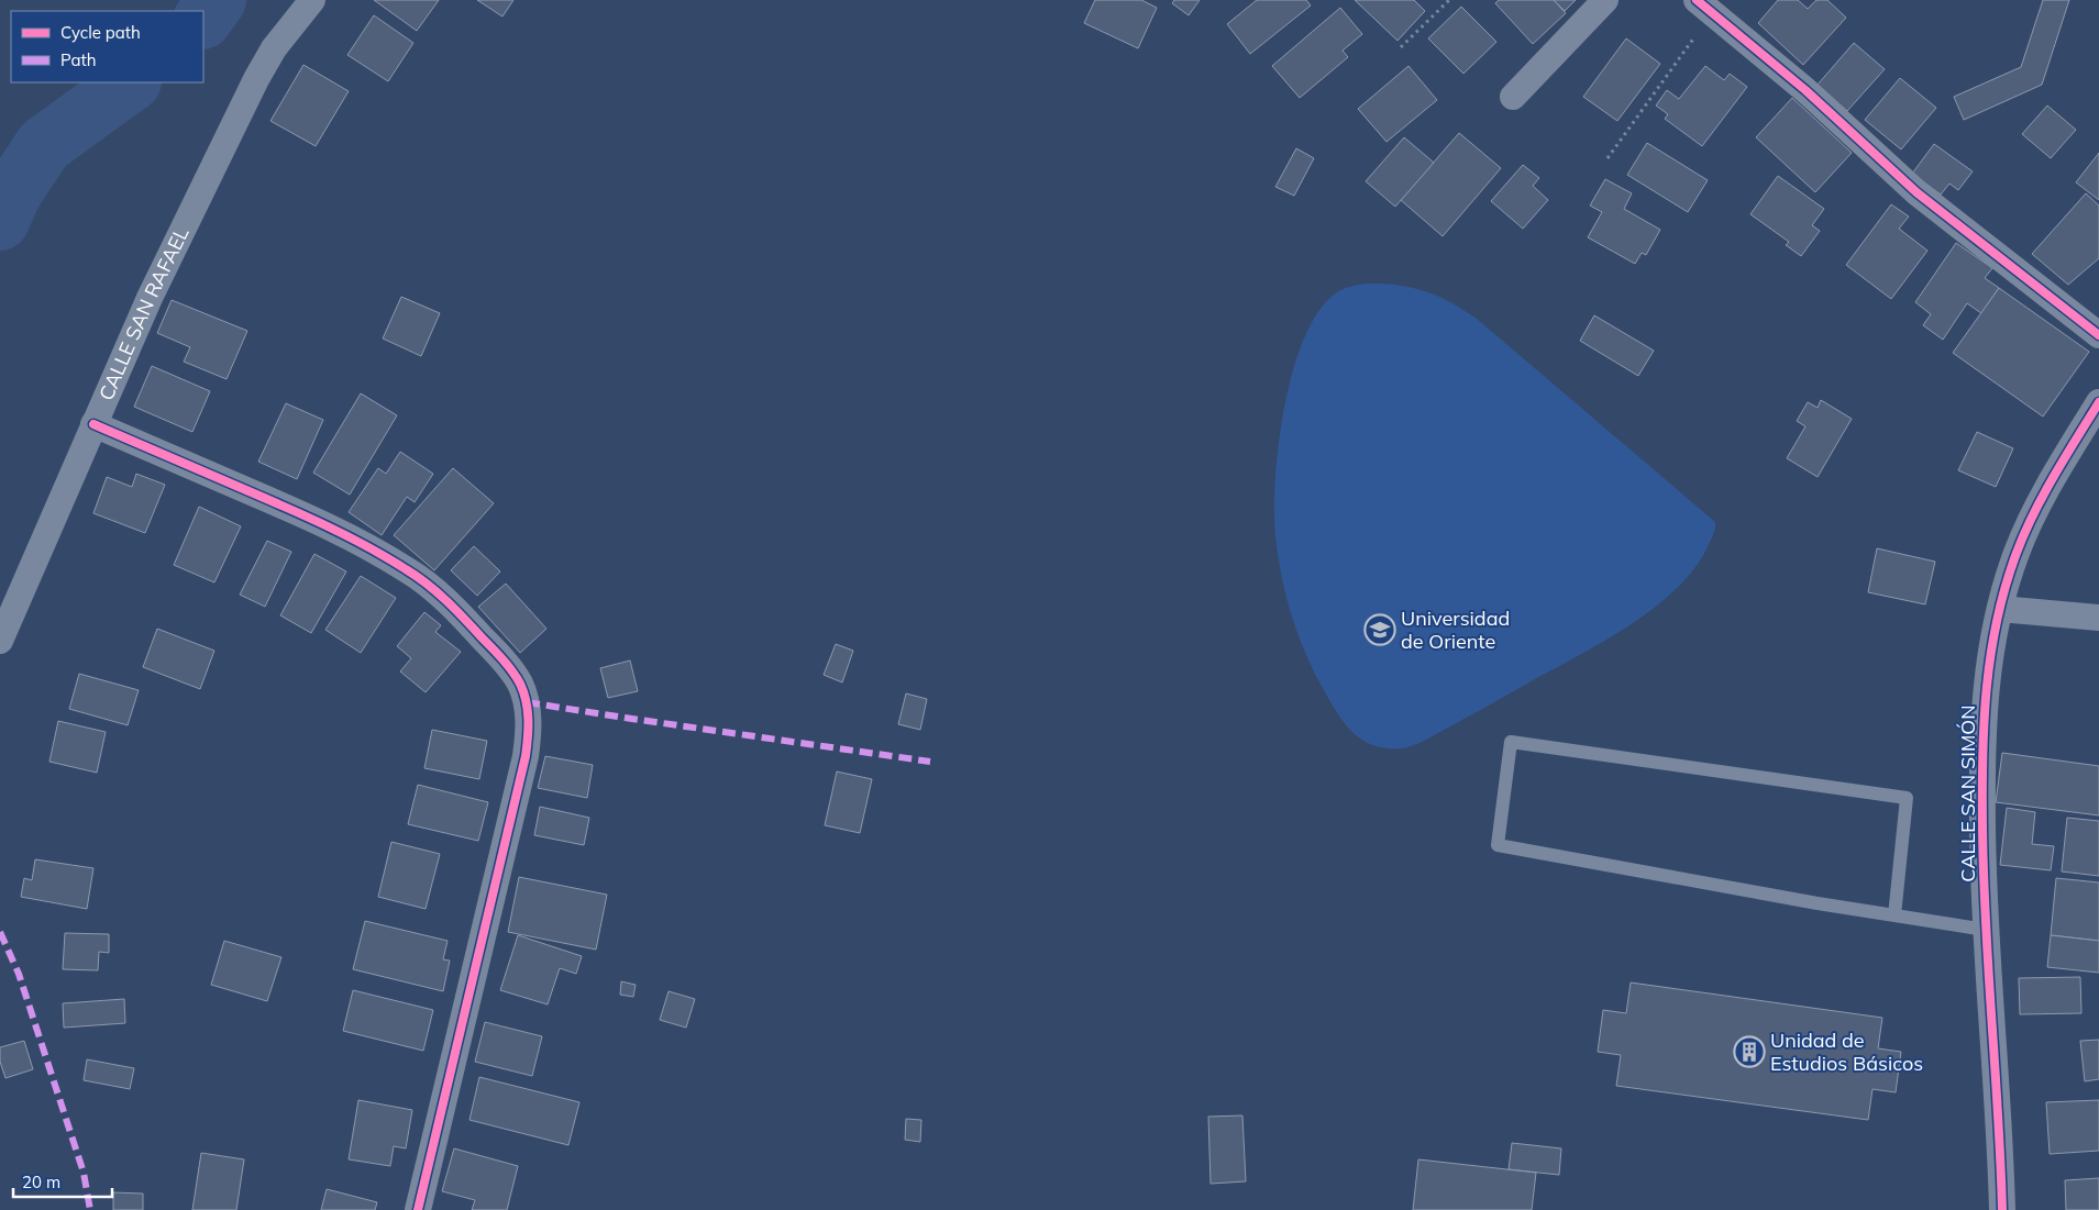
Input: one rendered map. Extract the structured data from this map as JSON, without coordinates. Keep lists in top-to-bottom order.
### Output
{
  "streets": {
    "street": ["CALLE SAN RAFAEL", "CALLE SAN SIMÓN"]
  },
  "places": {
    "school or university": ["Universidad de Oriente"],
    "building": ["Unidad de Estudios Básicos"]
  },
  "legend": ["Cycle path", "Path"],
  "scale_bar": "20 m"
}
